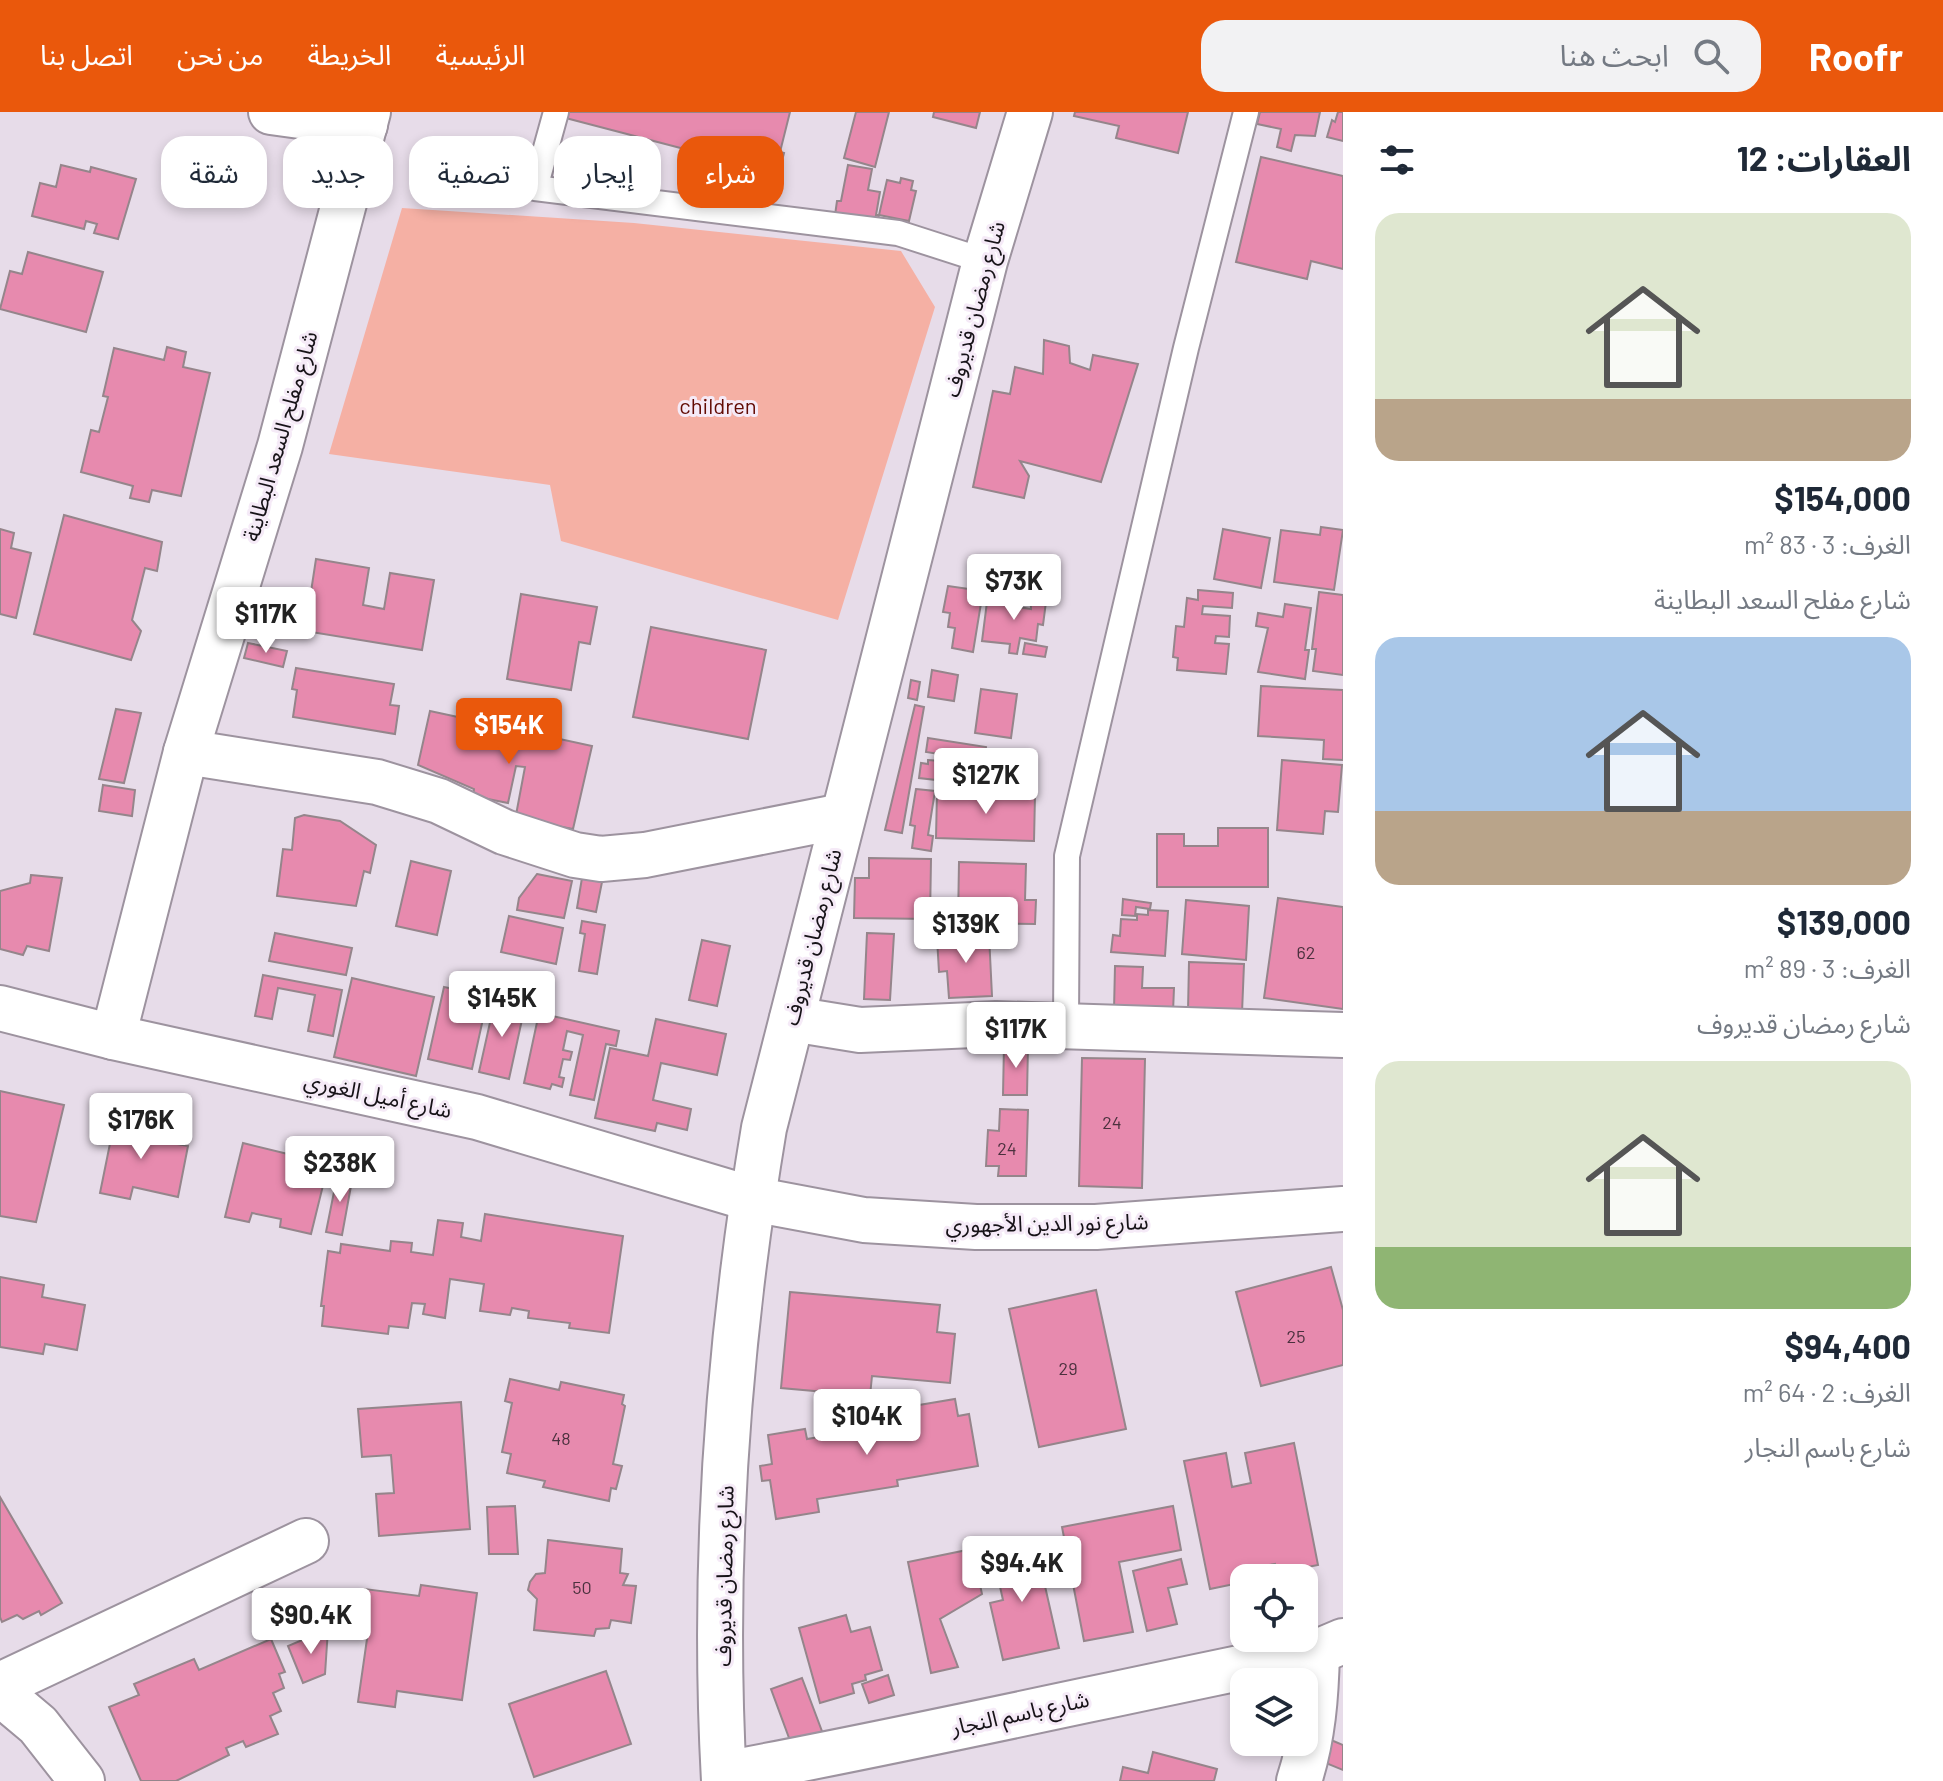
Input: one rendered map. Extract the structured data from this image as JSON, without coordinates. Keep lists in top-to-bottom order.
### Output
{
  "streets": {
    "street": [
      "شارع رمضان قديروف",
      "شارع مفلح السعد البطاينة",
      "شارع أميل الغوري",
      "شارع نور الدين الأجهوري",
      "شارع باسم النجار"
    ]
  },
  "crossings": [
    ["شارع رمضان قديروف", "شارع أميل الغوري"],
    ["شارع رمضان قديروف", "شارع نور الدين الأجهوري"],
    ["شارع رمضان قديروف", "شارع باسم النجار"],
    ["شارع مفلح السعد البطاينة", "شارع أميل الغوري"],
    ["شارع أميل الغوري", "شارع نور الدين الأجهوري"]
  ],
  "parks": ["children"],
  "house_numbers": [
    "62",
    "24",
    "24",
    "25",
    "29",
    "48",
    "50"
  ],
  "page": {
    "header": "Roofr",
    "search": "ابحث هنا",
    "nav": [
      "الرئيسية",
      "الخريطة",
      "من نحن",
      "اتصل بنا"
    ],
    "heading": "العقارات: 12",
    "chip": [
      "شراء",
      "إيجار",
      "تصفية",
      "جديد",
      "شقة"
    ],
    "list": [
      {
        "name": "$154,000",
        "note": "الغرف: 3 · 83 m² · شارع مفلح السعد البطاينة"
      },
      {
        "name": "$139,000",
        "note": "الغرف: 3 · 89 m² · شارع رمضان قديروف"
      },
      {
        "name": "$94,400",
        "note": "الغرف: 2 · 64 m² · شارع باسم النجار"
      }
    ],
    "price": [
      "$73K",
      "$117K",
      "$154K",
      "$127K",
      "$139K",
      "$145K",
      "$117K",
      "$176K",
      "$238K",
      "$104K",
      "$94.4K",
      "$90.4K"
    ]
  }
}
